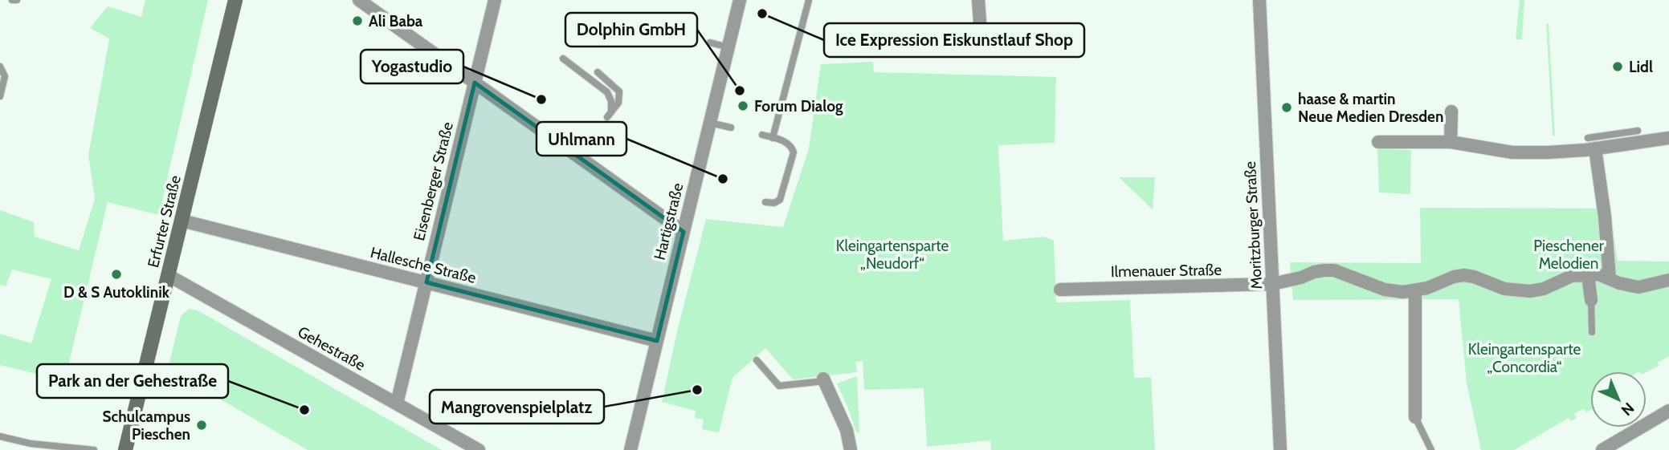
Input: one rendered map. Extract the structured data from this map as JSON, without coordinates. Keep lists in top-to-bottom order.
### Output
{
  "streets": {
    "street": [
      "Eisenberger Straße",
      "Erfurter Straße",
      "Hartigstraße",
      "Moritzburger Straße",
      "Hallesche Straße",
      "Ilmenauer Straße",
      "Gehestraße"
    ]
  },
  "crossings": [
    ["Eisenberger Straße", "Hallesche Straße"],
    ["Eisenberger Straße", "Gehestraße"],
    ["Erfurter Straße", "Hallesche Straße"],
    ["Erfurter Straße", "Gehestraße"],
    ["Hartigstraße", "Hallesche Straße"],
    ["Moritzburger Straße", "Ilmenauer Straße"]
  ],
  "parks": ["Kleingartensparte „Neudorf“", "Pieschener Melodien", "Kleingartensparte „Concordia“"],
  "places": [
    "Ice Expression Eiskunstlauf Shop",
    "Ali Baba",
    "Lidl",
    "Dolphin GmbH",
    "Yogastudio",
    "Forum Dialog",
    "haase & martin Neue Medien Dresden",
    "Uhlmann",
    "D & S Autoklinik",
    "Mangrovenspielplatz",
    "Park an der Gehestraße",
    "Schulcampus Pieschen"
  ],
  "north": "bottom right"
}
